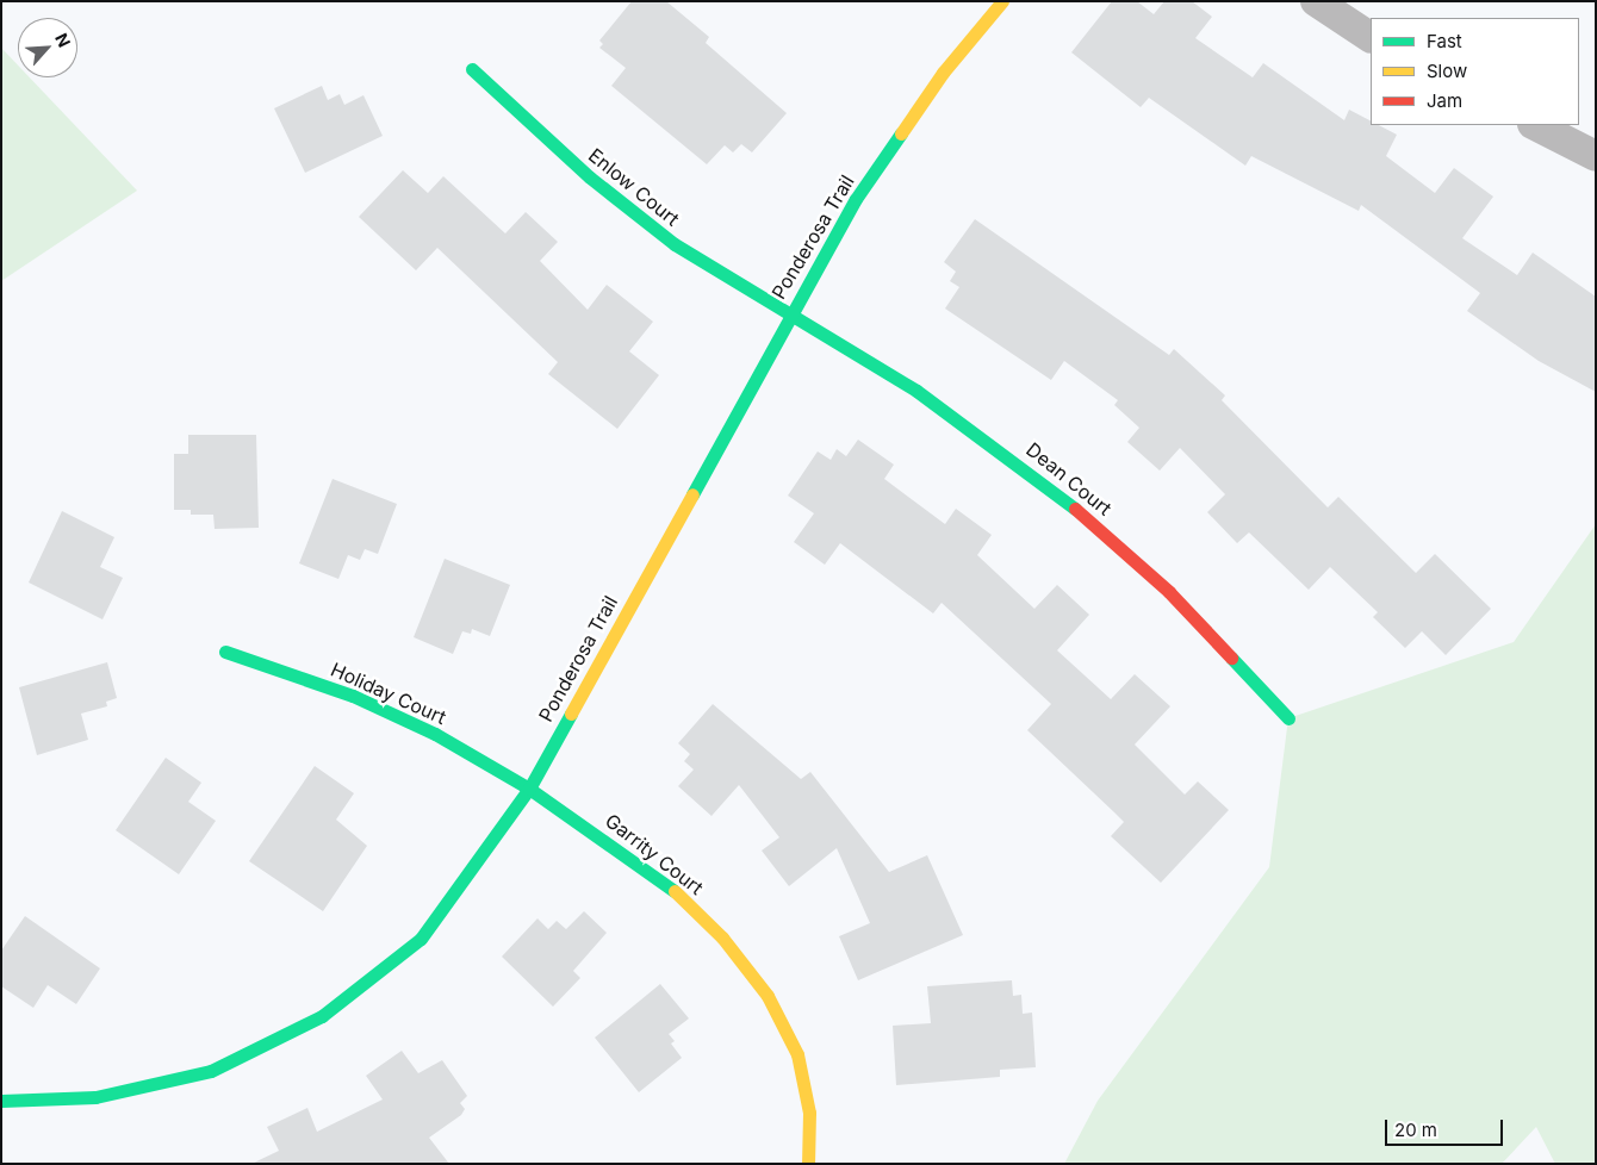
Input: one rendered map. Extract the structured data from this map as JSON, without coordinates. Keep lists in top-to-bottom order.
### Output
{
  "streets": {
    "street": [
      "Enlow Court",
      "Ponderosa Trail",
      "Dean Court",
      "Holiday Court",
      "Garrity Court"
    ]
  },
  "crossings": [
    ["Enlow Court", "Ponderosa Trail"],
    ["Enlow Court", "Dean Court"],
    ["Ponderosa Trail", "Dean Court"],
    ["Ponderosa Trail", "Holiday Court"],
    ["Ponderosa Trail", "Garrity Court"],
    ["Holiday Court", "Garrity Court"]
  ],
  "legend": ["Fast", "Slow", "Jam"],
  "scale_bar": "20 m",
  "north": "top right"
}
